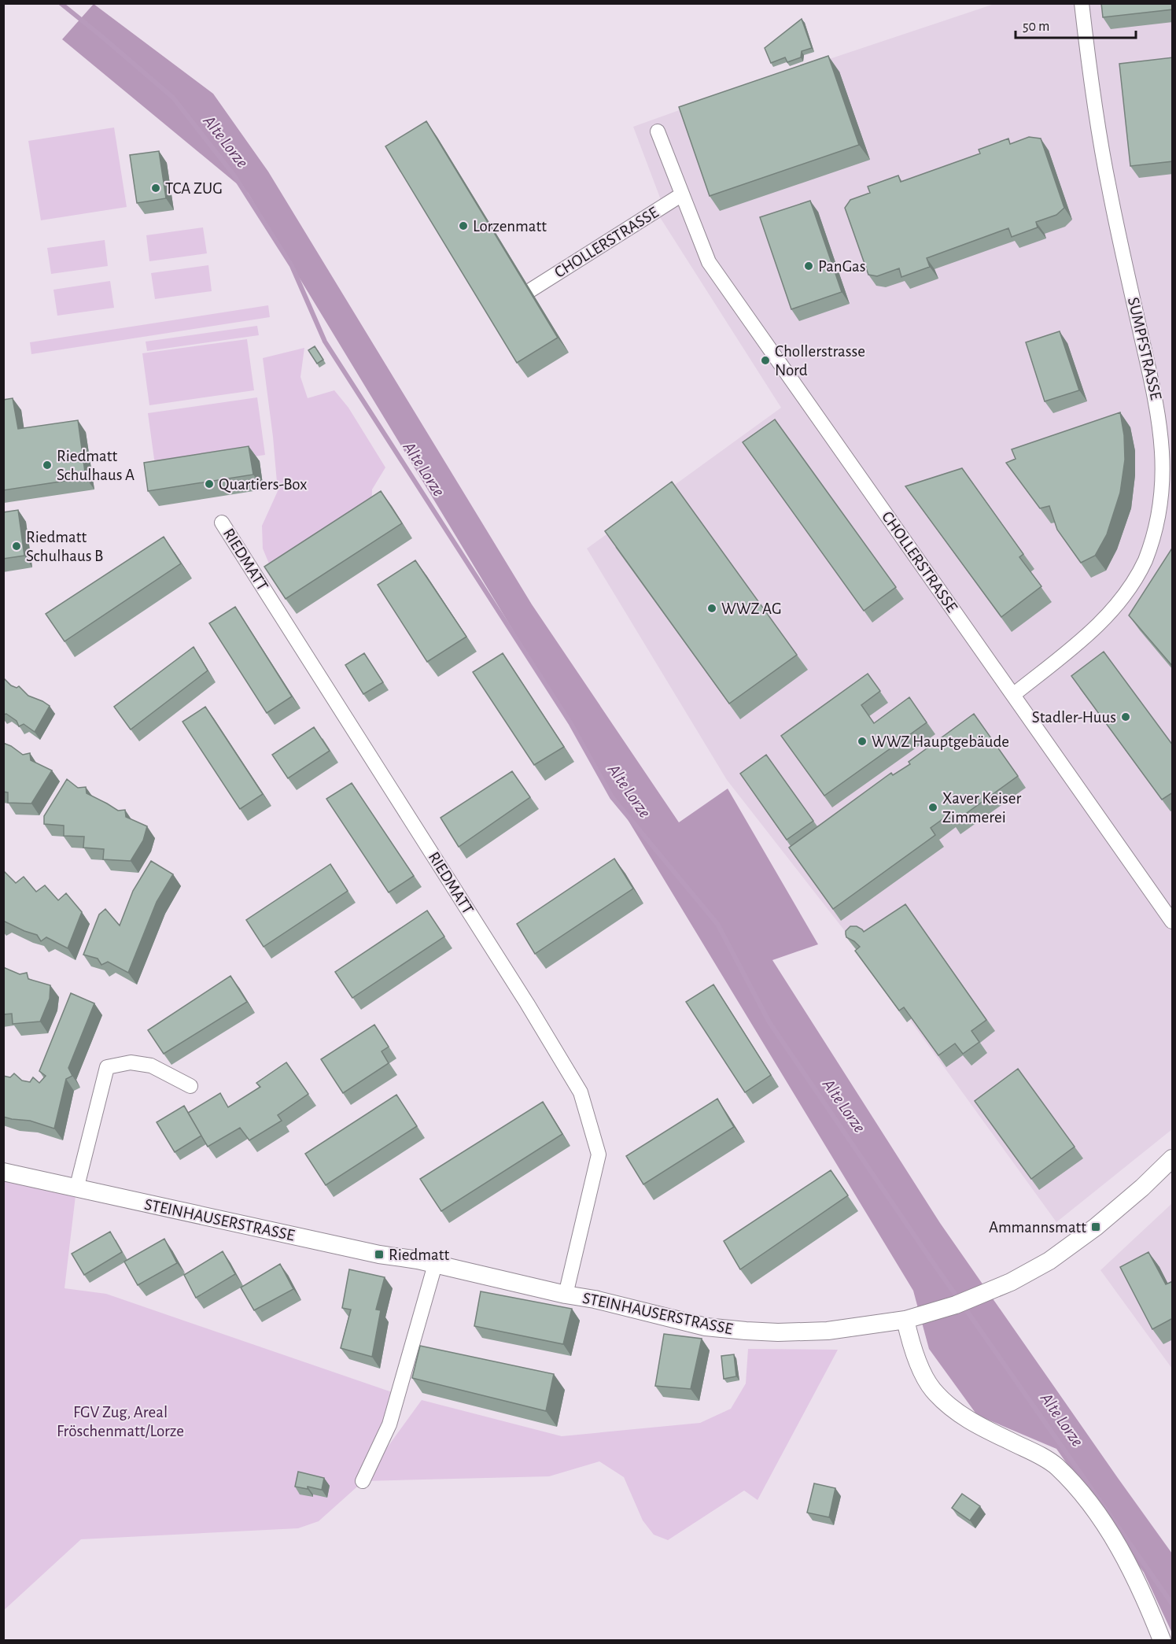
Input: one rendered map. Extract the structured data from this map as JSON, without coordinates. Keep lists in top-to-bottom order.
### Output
{
  "streets": {
    "street": [
      "CHOLLERSTRASSE",
      "SUMPFSTRASSE",
      "RIEDMATT",
      "STEINHAUSERSTRASSE"
    ]
  },
  "crossings": [
    ["CHOLLERSTRASSE", "SUMPFSTRASSE"],
    ["RIEDMATT", "STEINHAUSERSTRASSE"]
  ],
  "water": ["Alte Lorze"],
  "parks": ["FGV Zug, Areal Fröschenmatt/Lorze"],
  "places": {
    "other": [
      "TCA ZUG",
      "Lorzenmatt",
      "PanGas",
      "Chollerstrasse Nord",
      "Riedmatt Schulhaus A",
      "Quartiers-Box",
      "Riedmatt Schulhaus B",
      "WWZ AG",
      "Stadler-Huus",
      "WWZ Hauptgebäude",
      "Xaver Keiser Zimmerei"
    ],
    "transit": ["Ammannsmatt", "Riedmatt"]
  },
  "scale_bar": "50 m"
}
